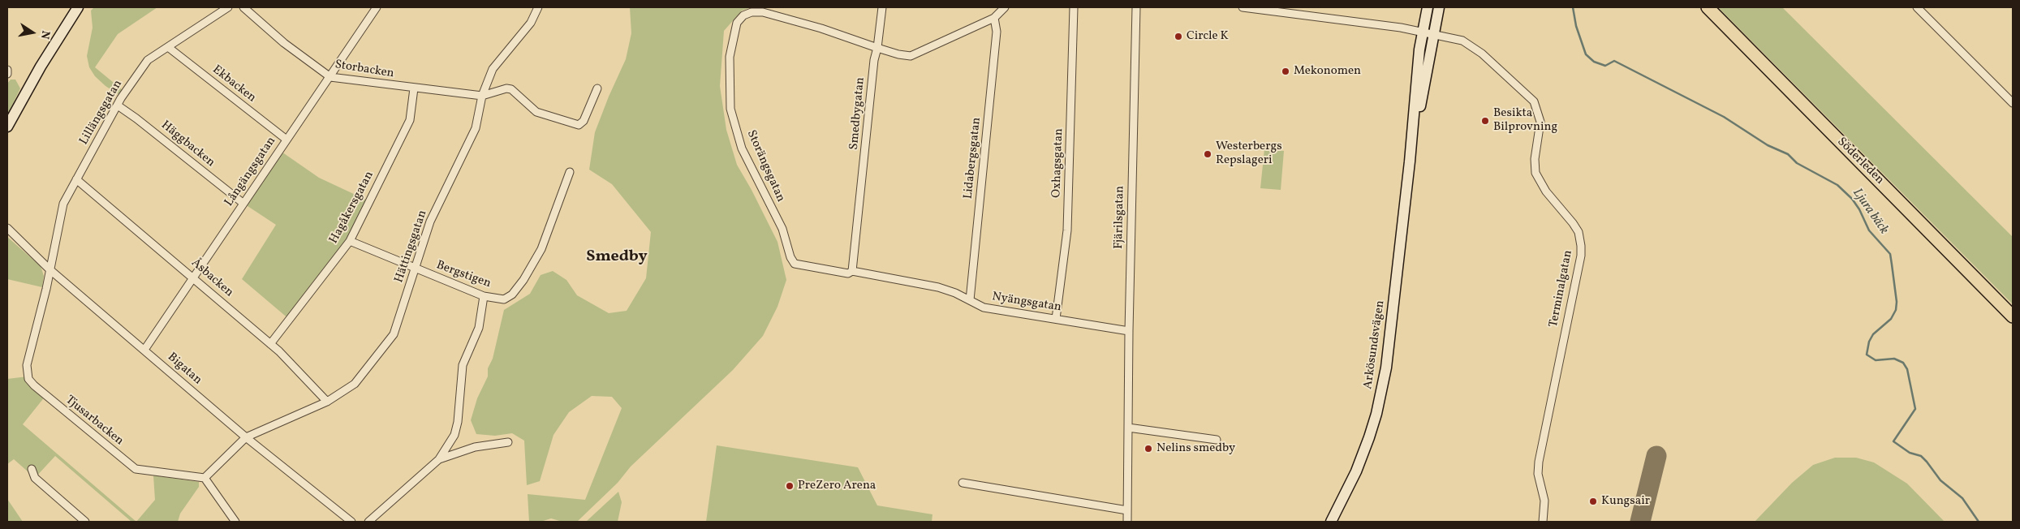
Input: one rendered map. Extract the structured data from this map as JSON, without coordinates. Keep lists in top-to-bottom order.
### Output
{
  "streets": {
    "main road": ["Söderleden", "Arkösundsvägen"],
    "street": [
      "Storbacken",
      "Ekbacken",
      "Lillängsgatan",
      "Smedbygatan",
      "Häggbacken",
      "Lidabergsgatan",
      "Oxhagsgatan",
      "Storängsgatan",
      "Långängsgatan",
      "Hagåkersgatan",
      "Fjärilsgatan",
      "Hättingsgatan",
      "Bergstigen",
      "Åsbacken",
      "Terminalgatan",
      "Nyängsgatan",
      "Bigatan",
      "Tjusarbacken"
    ]
  },
  "crossings": [
    ["Storbacken", "Långängsgatan"],
    ["Storbacken", "Hagåkersgatan"],
    ["Storbacken", "Hättingsgatan"],
    ["Ekbacken", "Lillängsgatan"],
    ["Ekbacken", "Långängsgatan"],
    ["Lillängsgatan", "Häggbacken"],
    ["Lillängsgatan", "Åsbacken"],
    ["Lillängsgatan", "Bigatan"],
    ["Lillängsgatan", "Tjusarbacken"],
    ["Smedbygatan", "Storängsgatan"],
    ["Smedbygatan", "Nyängsgatan"],
    ["Häggbacken", "Långängsgatan"],
    ["Lidabergsgatan", "Nyängsgatan"],
    ["Oxhagsgatan", "Nyängsgatan"],
    ["Storängsgatan", "Nyängsgatan"],
    ["Långängsgatan", "Åsbacken"],
    ["Långängsgatan", "Bigatan"],
    ["Hagåkersgatan", "Bergstigen"],
    ["Hagåkersgatan", "Åsbacken"],
    ["Fjärilsgatan", "Nyängsgatan"],
    ["Hättingsgatan", "Bergstigen"],
    ["Hättingsgatan", "Åsbacken"],
    ["Hättingsgatan", "Bigatan"],
    ["Terminalgatan", "Arkösundsvägen"],
    ["Bigatan", "Tjusarbacken"]
  ],
  "districts": ["Smedby"],
  "water": ["Ljura bäck"],
  "places": [
    "Circle K",
    "Mekonomen",
    "Besikta Bilprovning",
    "Westerbergs Repslageri",
    "Nelins smedby",
    "PreZero Arena",
    "Kungsair"
  ],
  "north": "right"
}
